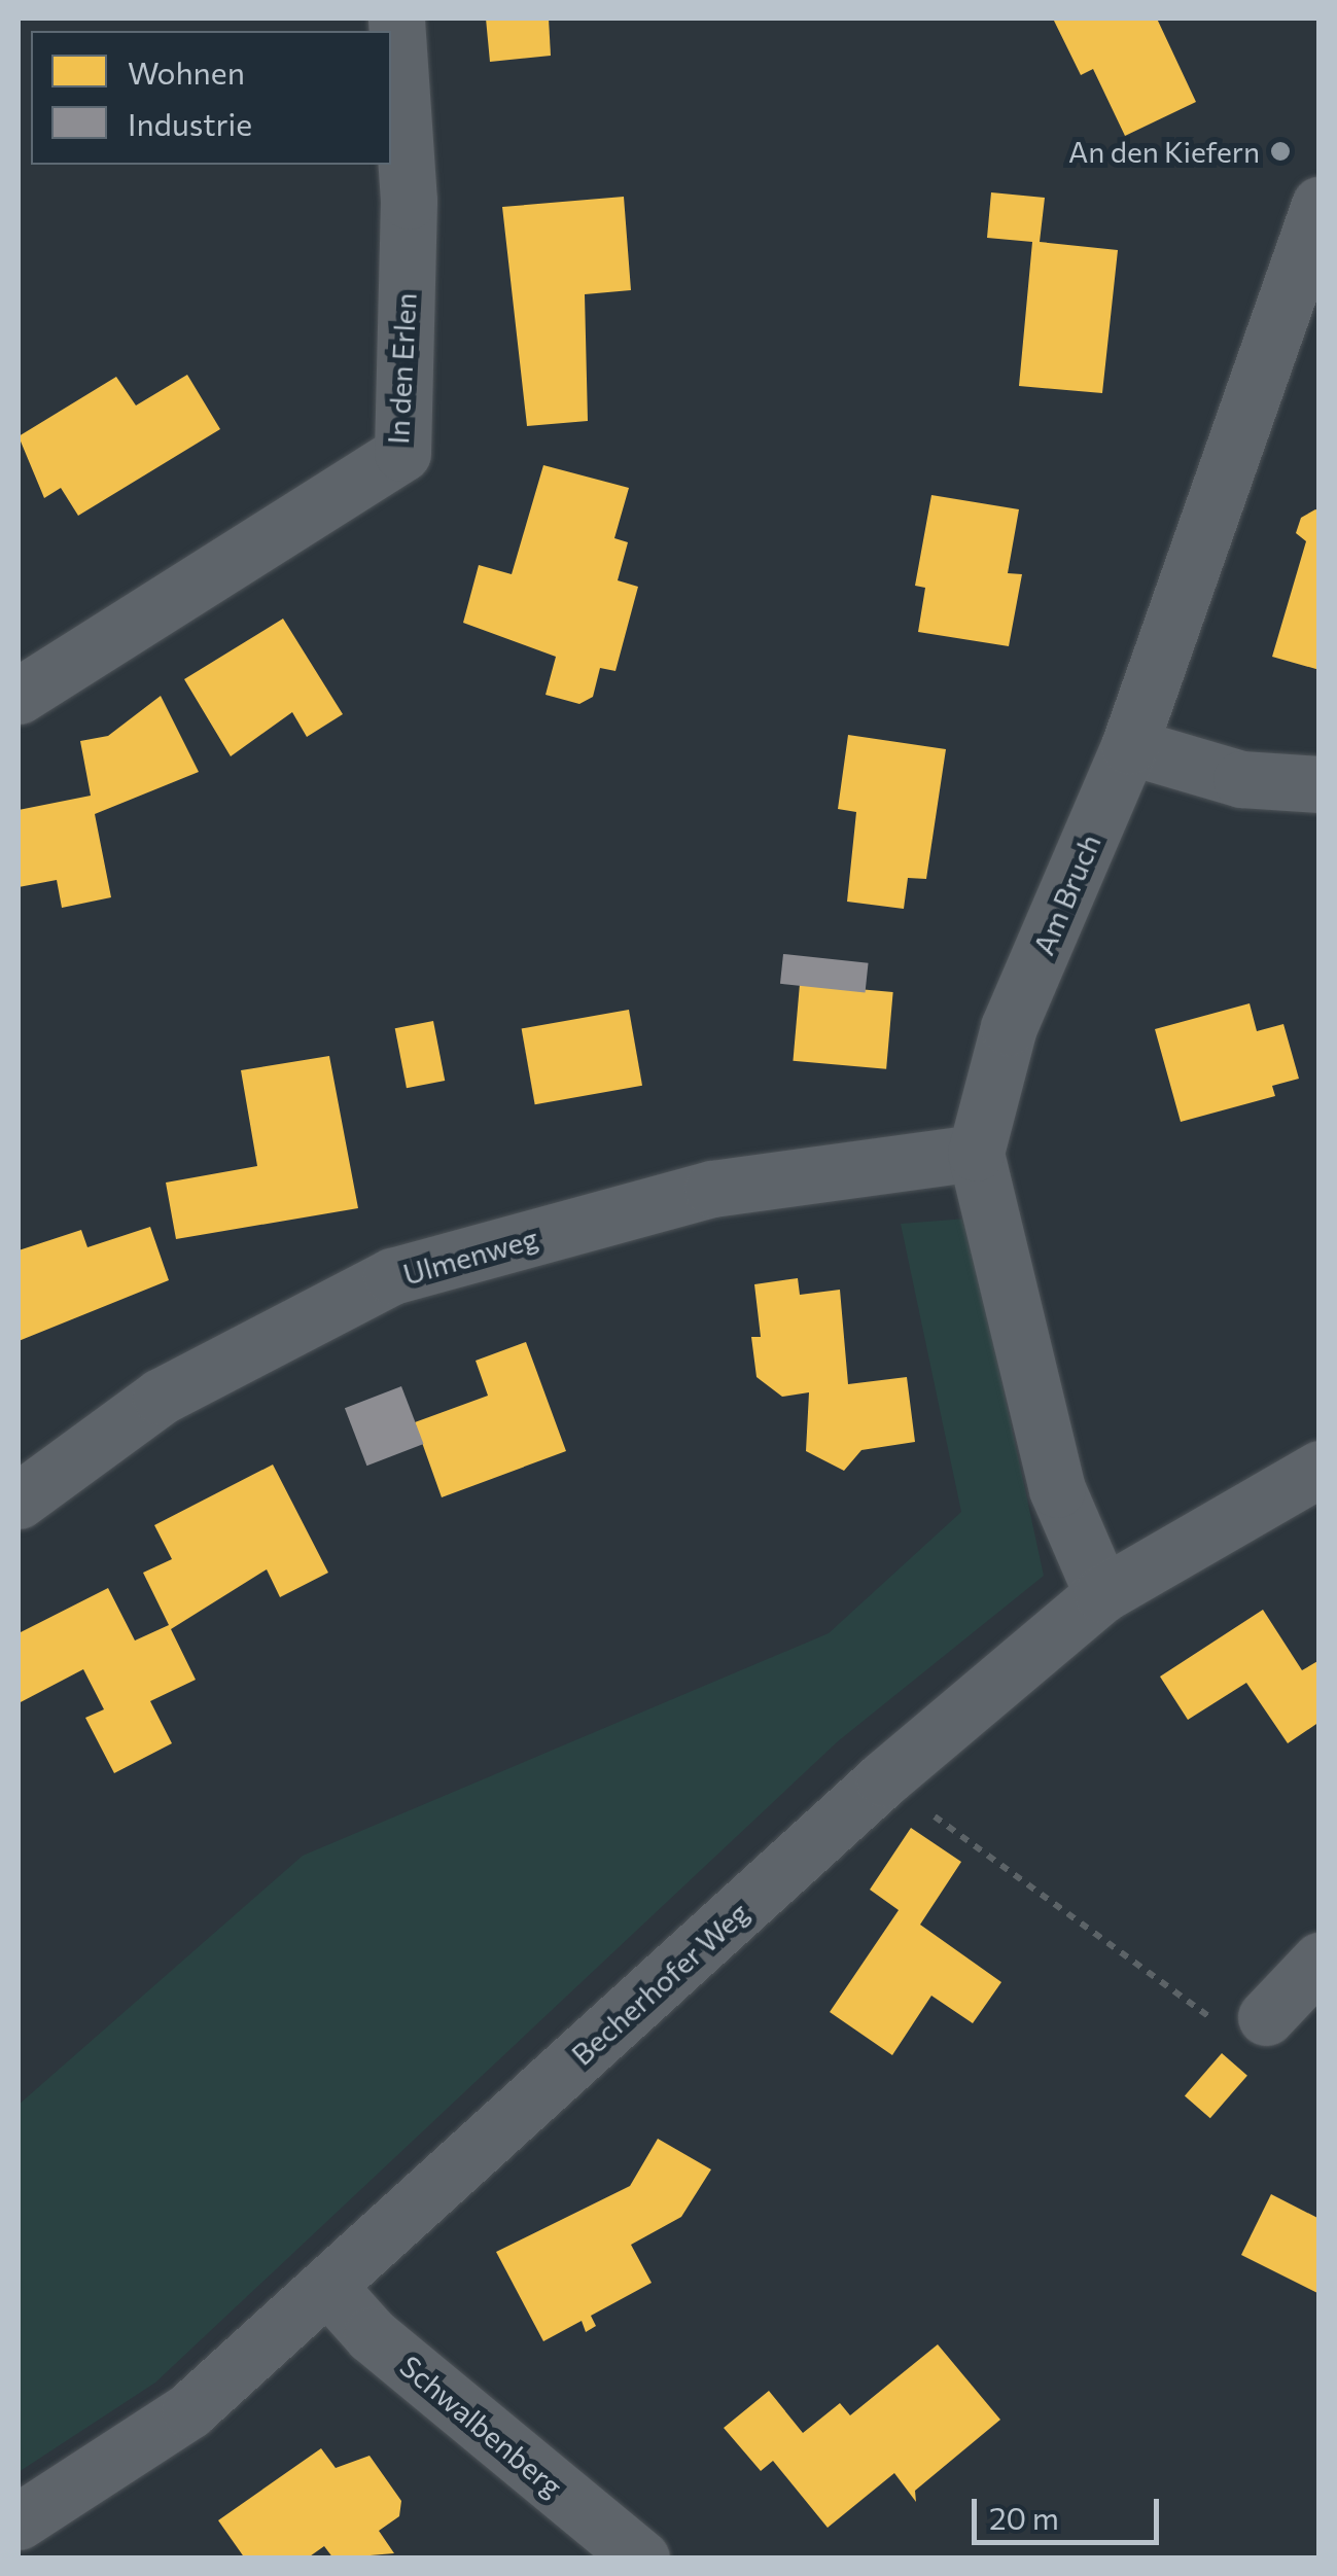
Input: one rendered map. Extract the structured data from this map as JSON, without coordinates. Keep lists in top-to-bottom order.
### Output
{
  "streets": {
    "street": [
      "In den Erlen",
      "Am Bruch",
      "Ulmenweg",
      "Becherhofer Weg",
      "Schwalbenberg"
    ]
  },
  "crossings": [
    ["Am Bruch", "Ulmenweg"],
    ["Am Bruch", "Becherhofer Weg"],
    ["Becherhofer Weg", "Schwalbenberg"]
  ],
  "places": ["An den Kiefern"],
  "legend": ["Wohnen", "Industrie"],
  "scale_bar": "20 m"
}
